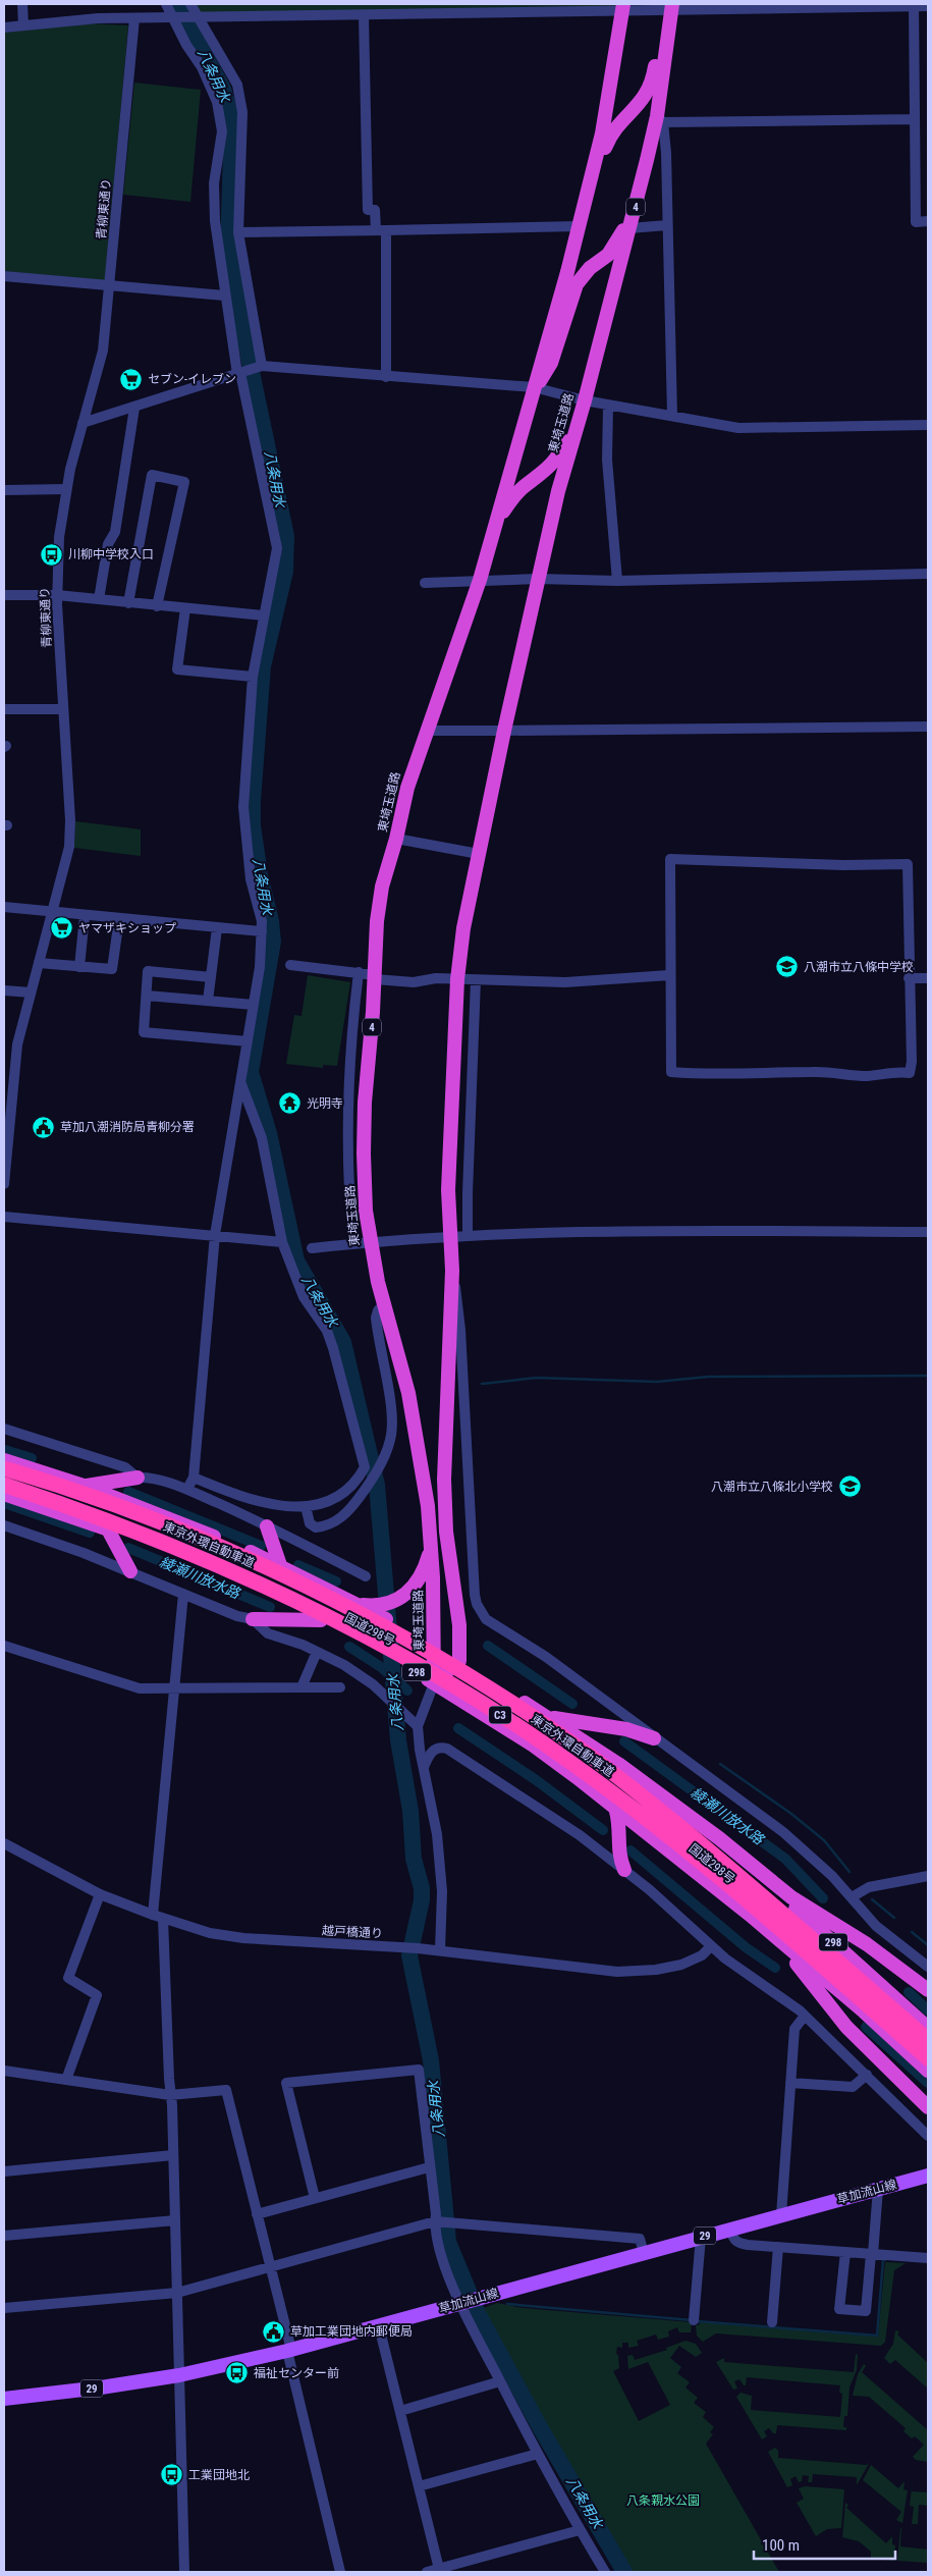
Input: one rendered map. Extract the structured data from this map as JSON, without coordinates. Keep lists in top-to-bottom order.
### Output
{
  "streets": {
    "highway": [
      "4",
      "東埼玉道路",
      "東京外環自動車道",
      "国道298号",
      "298",
      "C3"
    ],
    "main road": ["草加流山線", "29"],
    "street": ["青柳東通り", "越戸橋通り"]
  },
  "crossings": [
    ["4", "東埼玉道路"],
    ["東埼玉道路", "国道298号"]
  ],
  "water": ["八条用水", "綾瀬川放水路"],
  "parks": ["八条親水公園"],
  "places": {
    "supermarket": ["セブン-イレブン", "ヤマザキショップ"],
    "bus stop": ["川柳中学校入口", "福祉センター前", "工業団地北"],
    "school or university": ["八潮市立八條中学校", "八潮市立八條北小学校"],
    "temple": ["光明寺"],
    "public building": ["草加八潮消防局青柳分署", "草加工業団地内郵便局"]
  },
  "scale_bar": "100 m"
}
